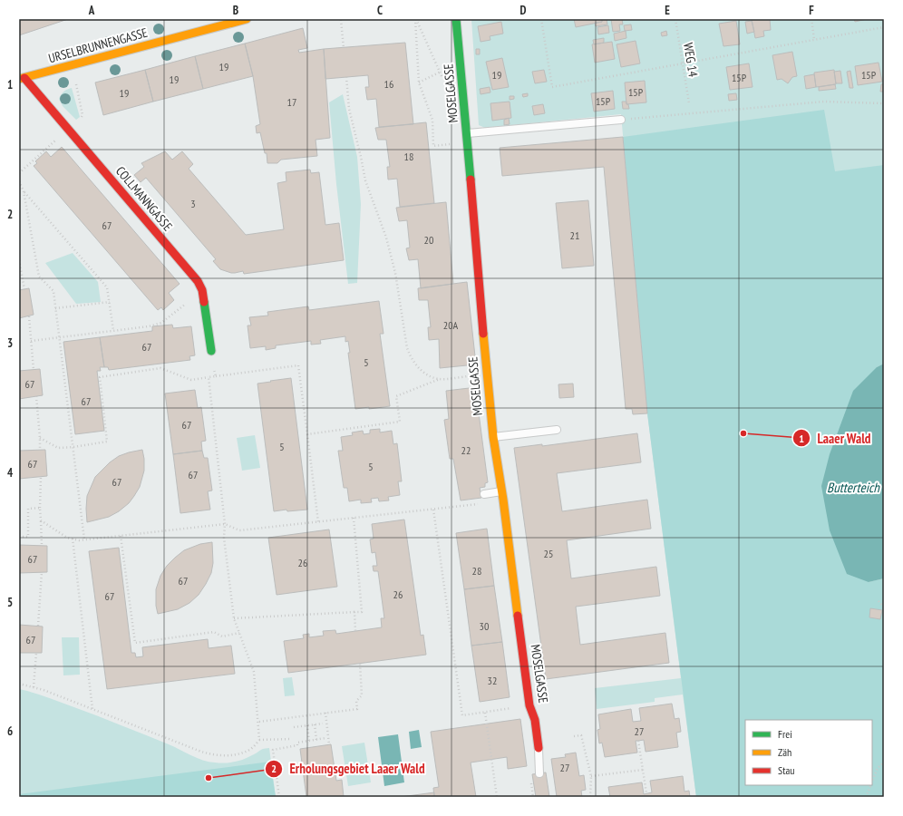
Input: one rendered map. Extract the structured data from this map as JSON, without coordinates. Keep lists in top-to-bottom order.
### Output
{
  "streets": {
    "street": ["URSELBRUNNENGASSE", "MOSELGASSE", "COLLMANNGASSE"],
    "path": ["WEG 14"]
  },
  "crossings": [
    ["URSELBRUNNENGASSE", "COLLMANNGASSE"]
  ],
  "water": ["Butterteich"],
  "places": ["Laaer Wald", "Erholungsgebiet Laaer Wald"],
  "house_numbers": [
    "19",
    "19",
    "15P",
    "15P",
    "19",
    "16",
    "15P",
    "19",
    "15P",
    "17",
    "18",
    "3",
    "67",
    "21",
    "20",
    "20A",
    "67",
    "5",
    "67",
    "67",
    "67",
    "5",
    "22",
    "67",
    "5",
    "67",
    "67",
    "25",
    "67",
    "26",
    "28",
    "67",
    "26",
    "67",
    "30",
    "67",
    "32",
    "27",
    "27"
  ],
  "legend": ["Frei", "Zäh", "Stau"],
  "grid": {
    "columns": [
      "A",
      "B",
      "C",
      "D",
      "E",
      "F"
    ],
    "rows": [
      "1",
      "2",
      "3",
      "4",
      "5",
      "6"
    ]
  }
}
